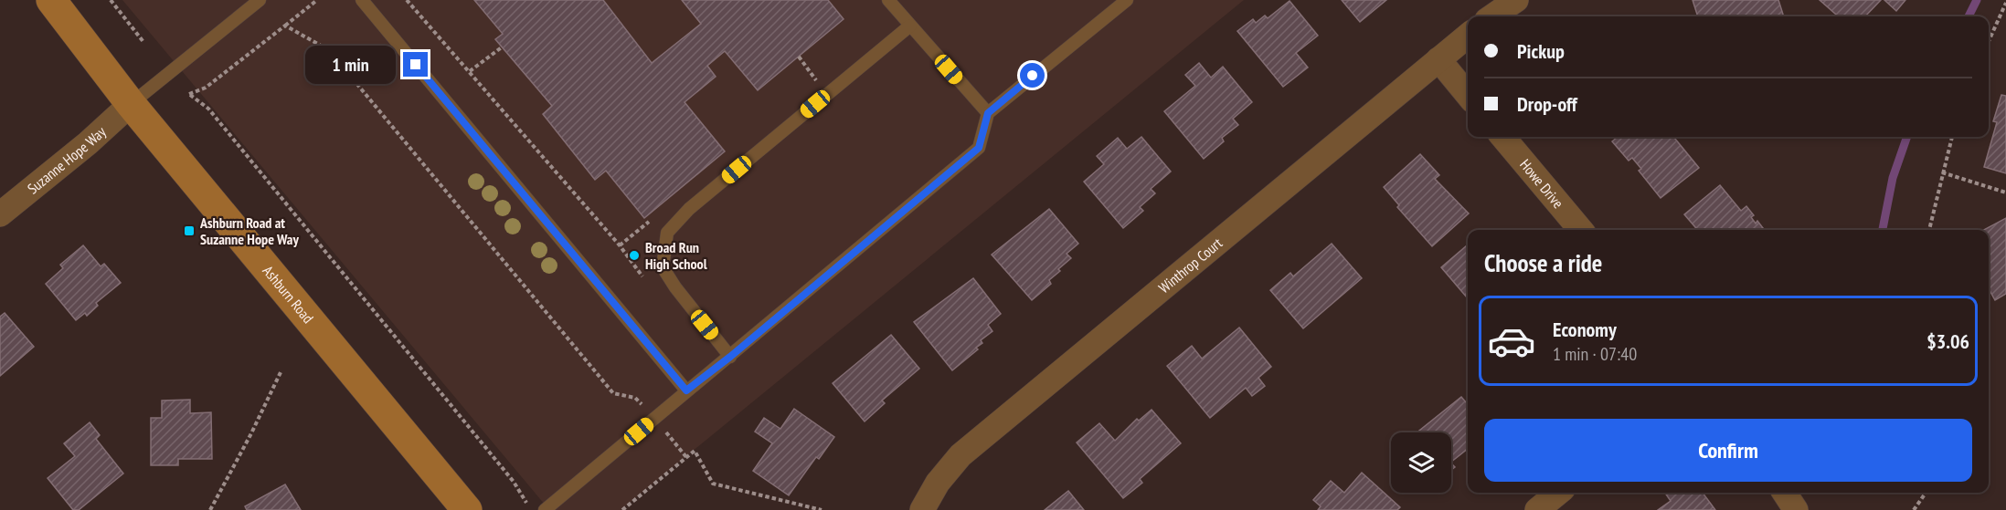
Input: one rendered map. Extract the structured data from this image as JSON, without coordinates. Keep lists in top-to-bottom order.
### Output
{
  "streets": {
    "main road": ["Ashburn Road"],
    "street": ["Suzanne Hope Way", "Howe Drive", "Winthrop Court"]
  },
  "crossings": [
    ["Suzanne Hope Way", "Ashburn Road"]
  ],
  "places": {
    "transit": ["Ashburn Road at Suzanne Hope Way"],
    "other": ["Broad Run High School"]
  },
  "page": {
    "banner": ["Pickup", "Drop-off"],
    "bubble": "1 min",
    "heading": "Choose a ride",
    "list": [
      {
        "name": "Economy",
        "note": "1 min · 07:40",
        "value": "$3.06"
      }
    ],
    "buttons": "Confirm"
  }
}
